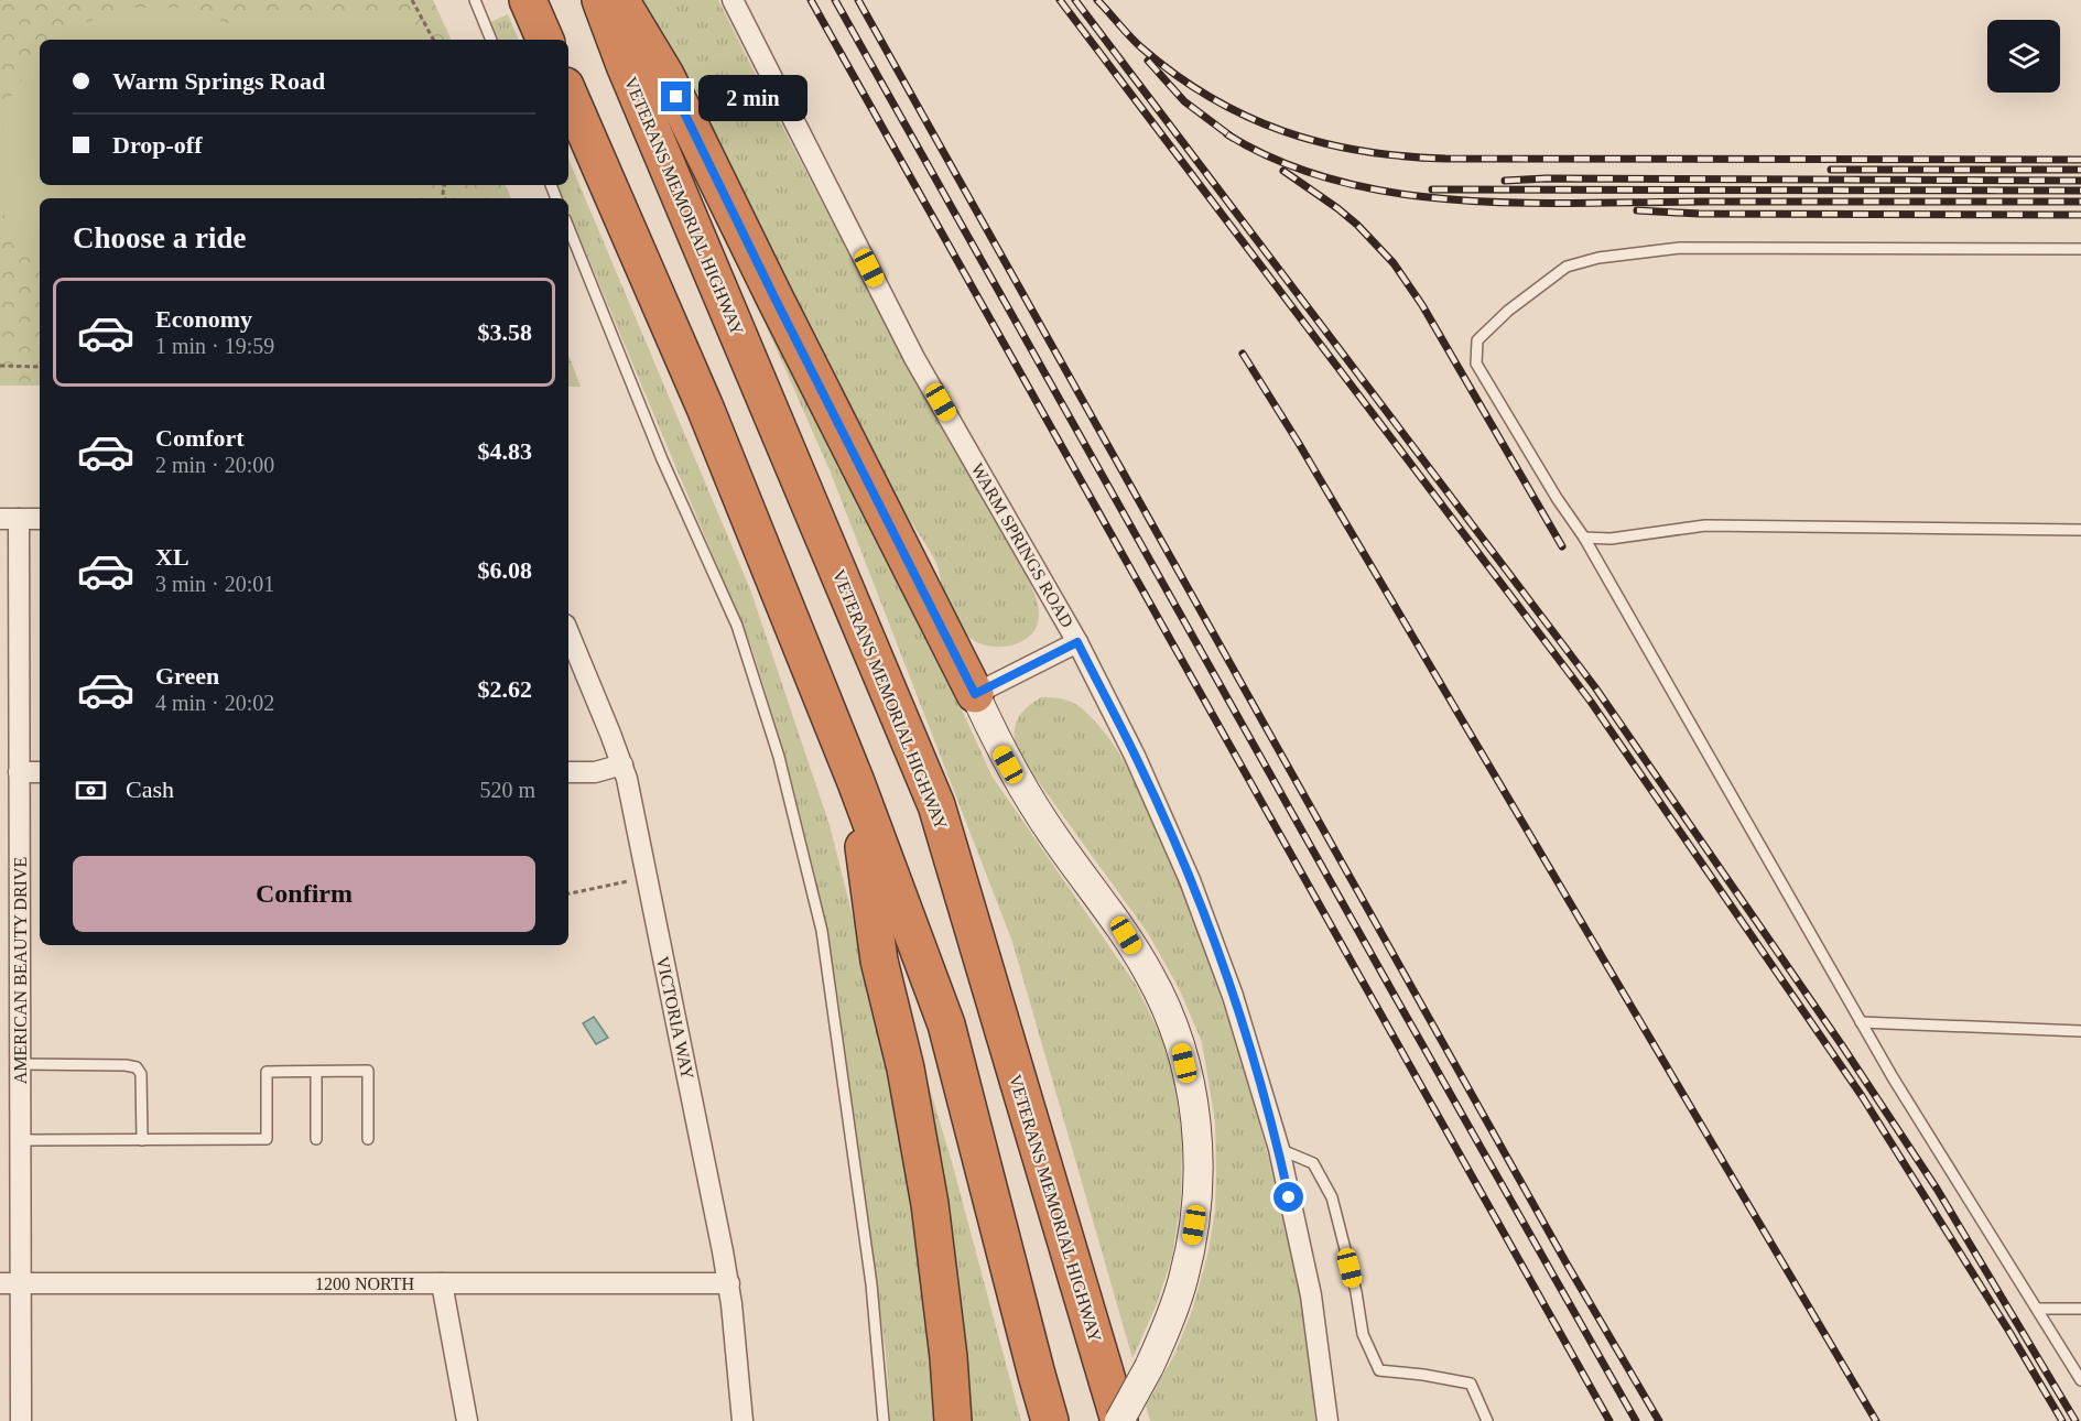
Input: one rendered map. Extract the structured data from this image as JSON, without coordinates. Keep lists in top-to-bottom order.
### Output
{
  "streets": {
    "highway": ["VETERANS MEMORIAL HIGHWAY"],
    "street": [
      "WARM SPRINGS ROAD",
      "AMERICAN BEAUTY DRIVE",
      "VICTORIA WAY",
      "1200 NORTH"
    ]
  },
  "crossings": [
    ["AMERICAN BEAUTY DRIVE", "1200 NORTH"],
    ["VICTORIA WAY", "1200 NORTH"]
  ],
  "page": {
    "banner": ["Warm Springs Road", "Drop-off"],
    "bubble": "2 min",
    "heading": "Choose a ride",
    "list": [
      {
        "name": "Economy",
        "note": "1 min · 19:59",
        "value": "$3.58"
      },
      {
        "name": "Comfort",
        "note": "2 min · 20:00",
        "value": "$4.83"
      },
      {
        "name": "XL",
        "note": "3 min · 20:01",
        "value": "$6.08"
      },
      {
        "name": "Green",
        "note": "4 min · 20:02",
        "value": "$2.62"
      }
    ],
    "pay": ["Cash", "520 m"],
    "buttons": "Confirm"
  }
}
